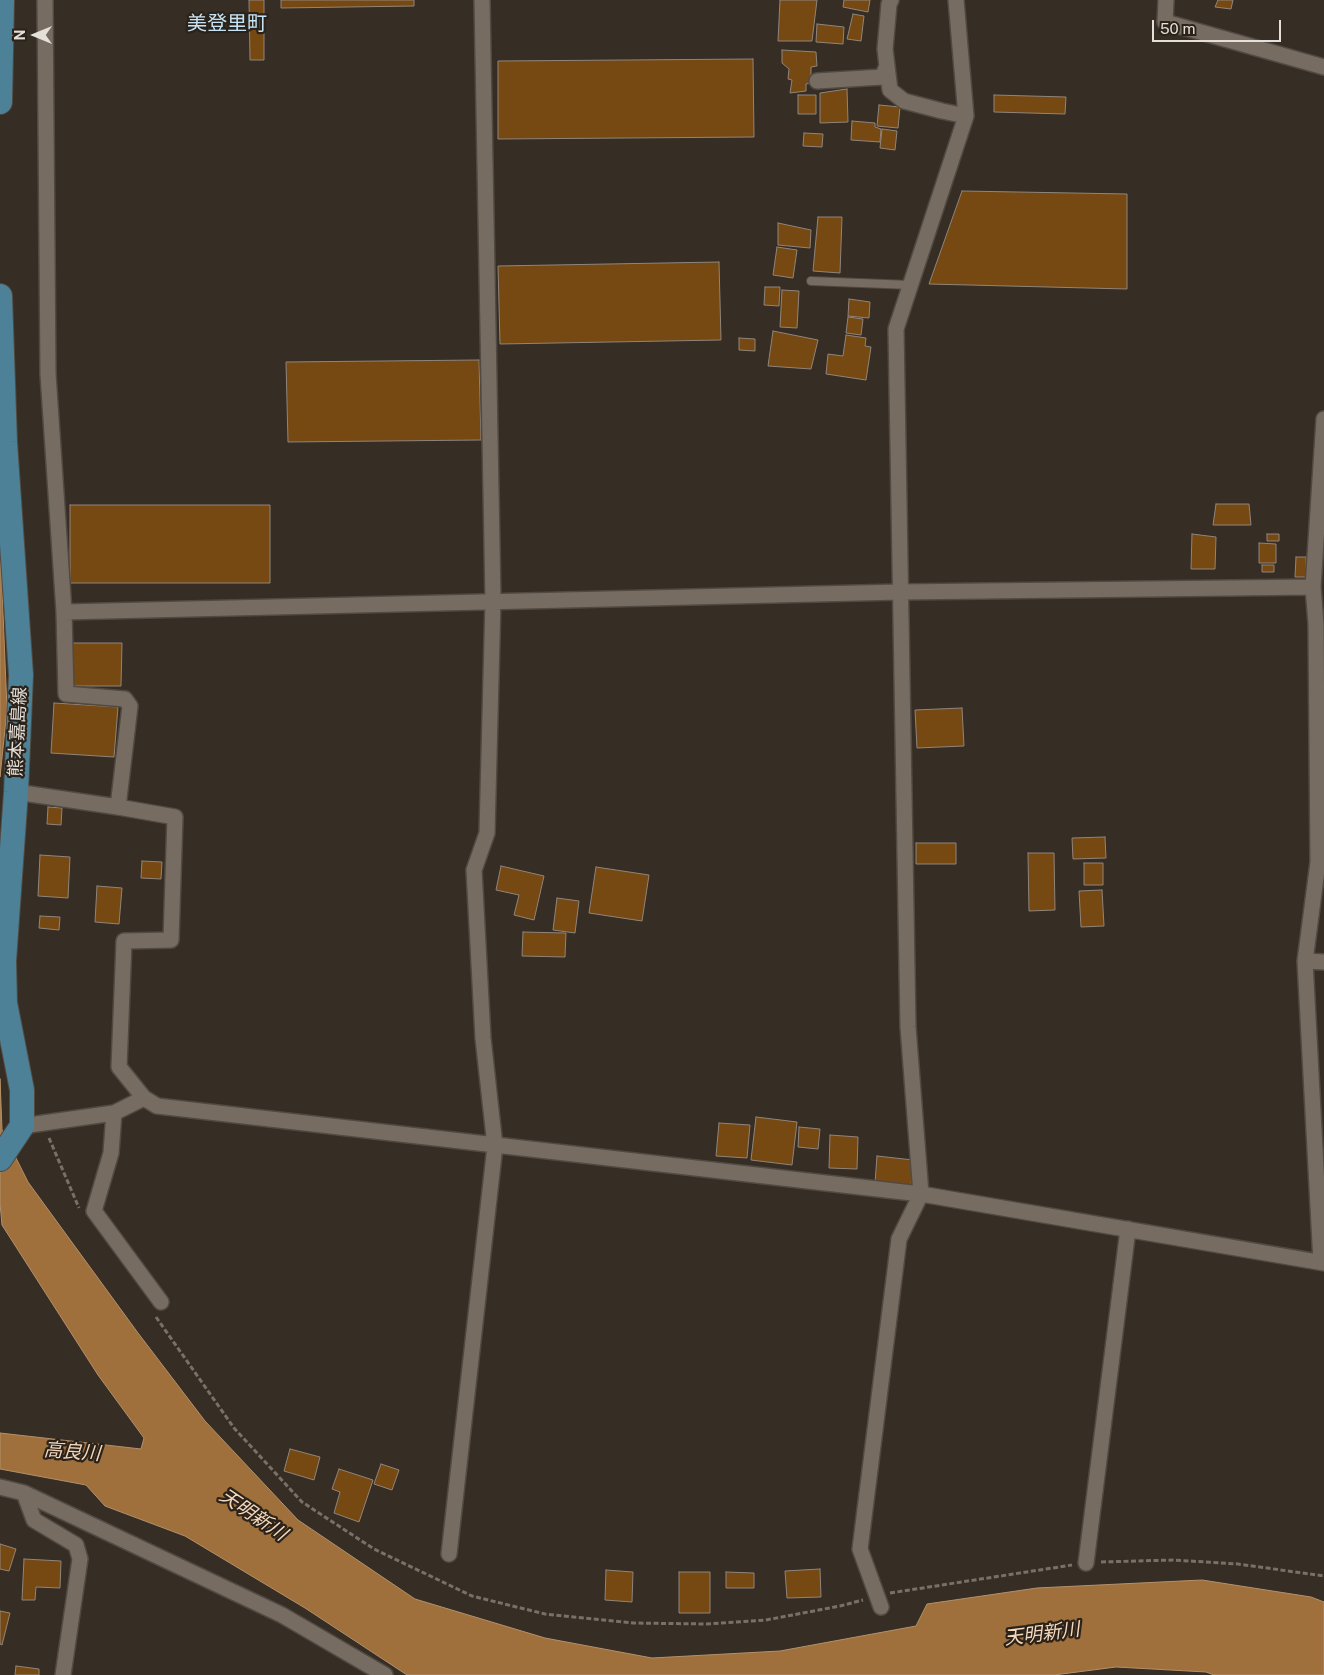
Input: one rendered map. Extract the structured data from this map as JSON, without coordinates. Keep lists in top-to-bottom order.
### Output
{
  "streets": {
    "main road": ["熊本嘉島線"]
  },
  "districts": ["美登里町"],
  "water": ["高良川", "天明新川"],
  "scale_bar": "50 m",
  "north": "left"
}
